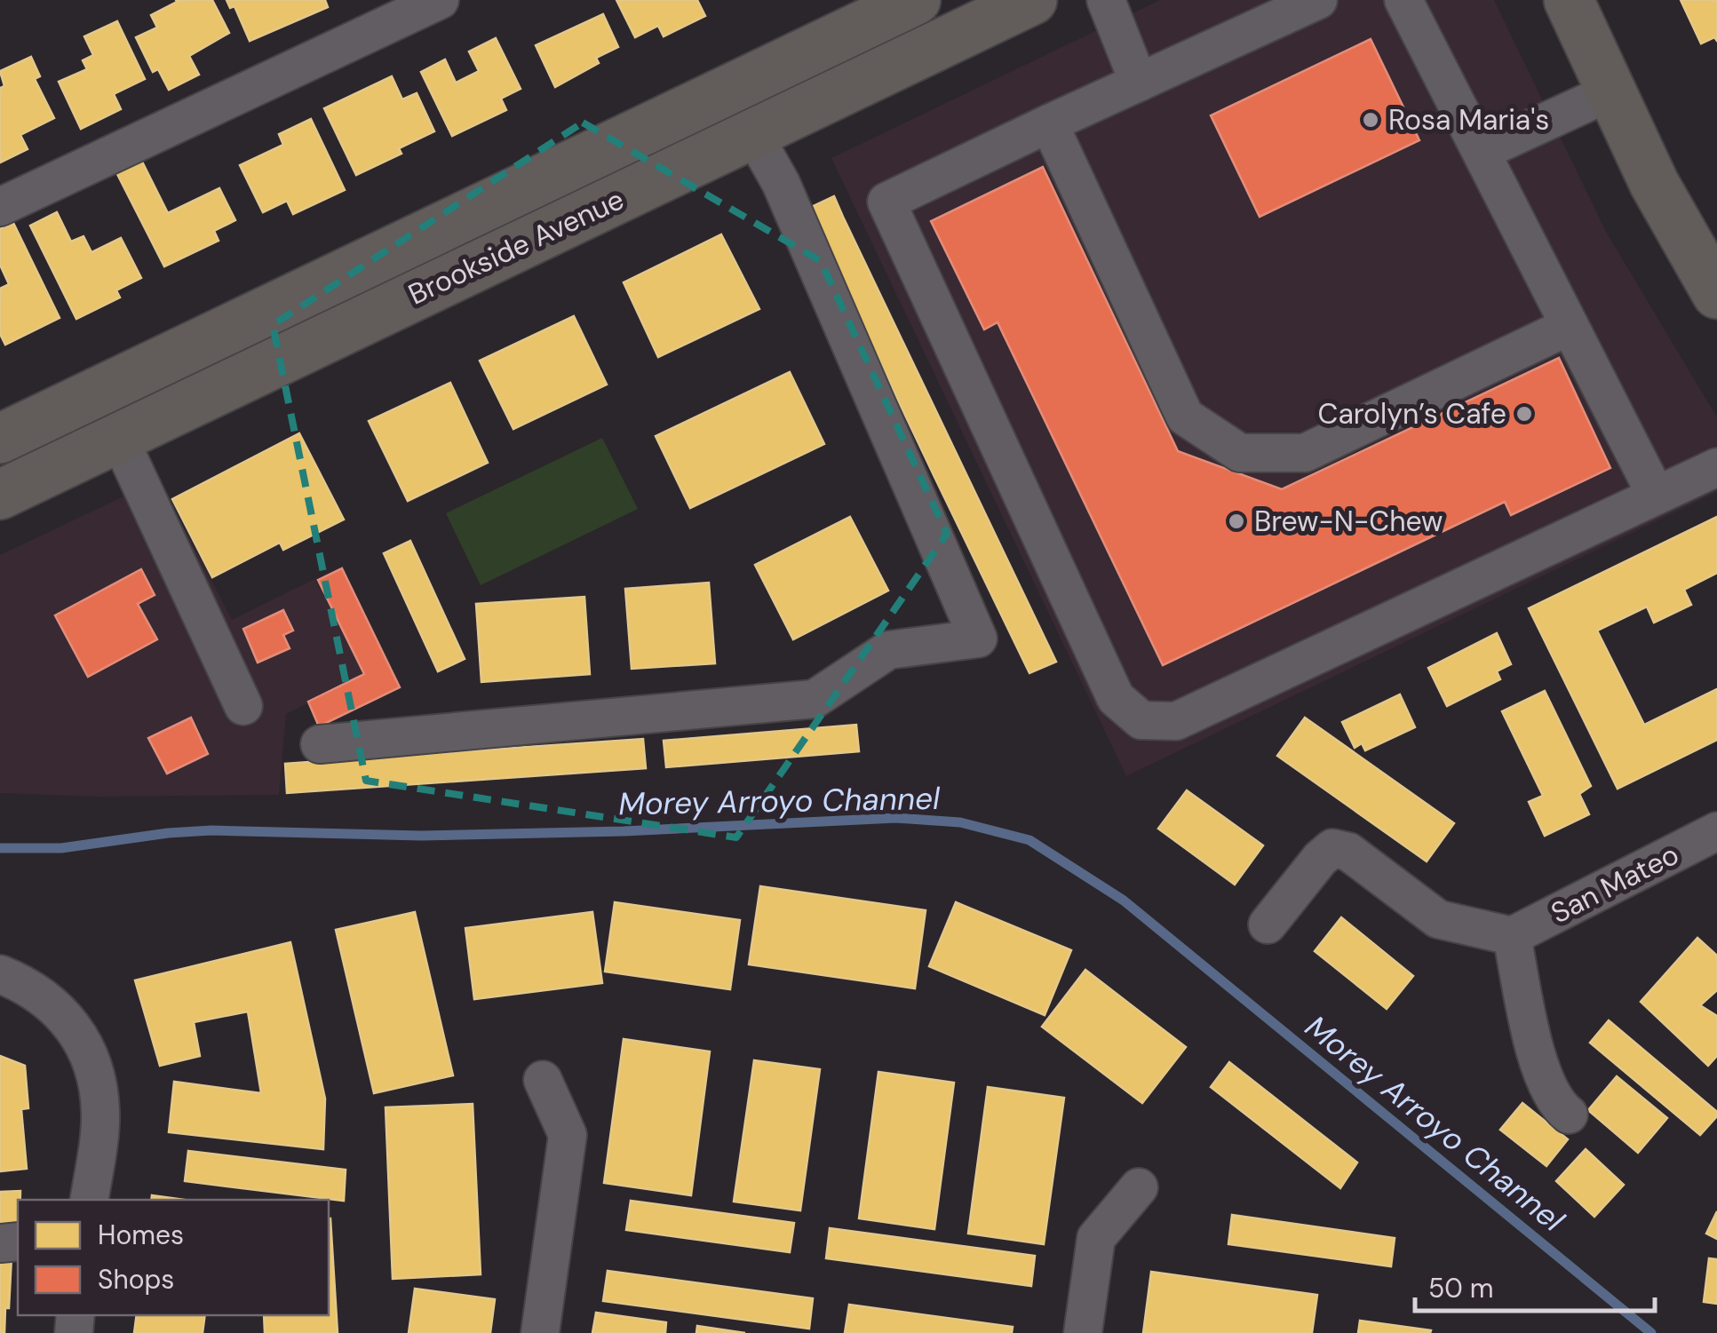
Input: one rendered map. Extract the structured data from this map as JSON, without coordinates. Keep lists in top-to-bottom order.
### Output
{
  "streets": {
    "main road": ["Brookside Avenue"],
    "street": ["San Mateo"]
  },
  "water": ["Morey Arroyo Channel"],
  "places": ["Rosa Maria's", "Carolyn’s Cafe", "Brew-N-Chew"],
  "legend": ["Homes", "Shops"],
  "scale_bar": "50 m"
}
